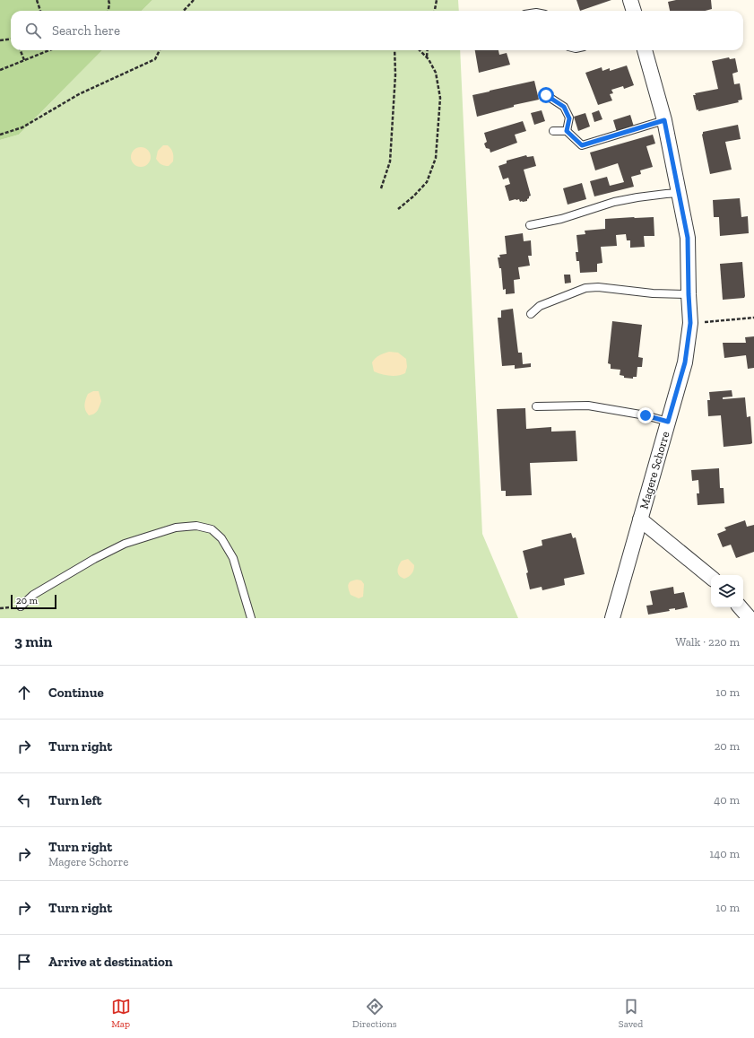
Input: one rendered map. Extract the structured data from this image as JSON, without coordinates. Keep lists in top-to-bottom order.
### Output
{
  "streets": {
    "street": ["Magere Schorre"]
  },
  "scale_bar": "20 m",
  "page": {
    "search": "Search here",
    "scale": "20 m",
    "heading": ["3 min", "Walk · 220 m"],
    "list": [
      ["Continue", "10 m"],
      ["Turn right", "20 m"],
      ["Turn left", "40 m"],
      ["Turn right", "Magere Schorre", "140 m"],
      ["Turn right", "10 m"],
      "Arrive at destination"
    ],
    "nav": ["Map", "Directions", "Saved"]
  }
}
